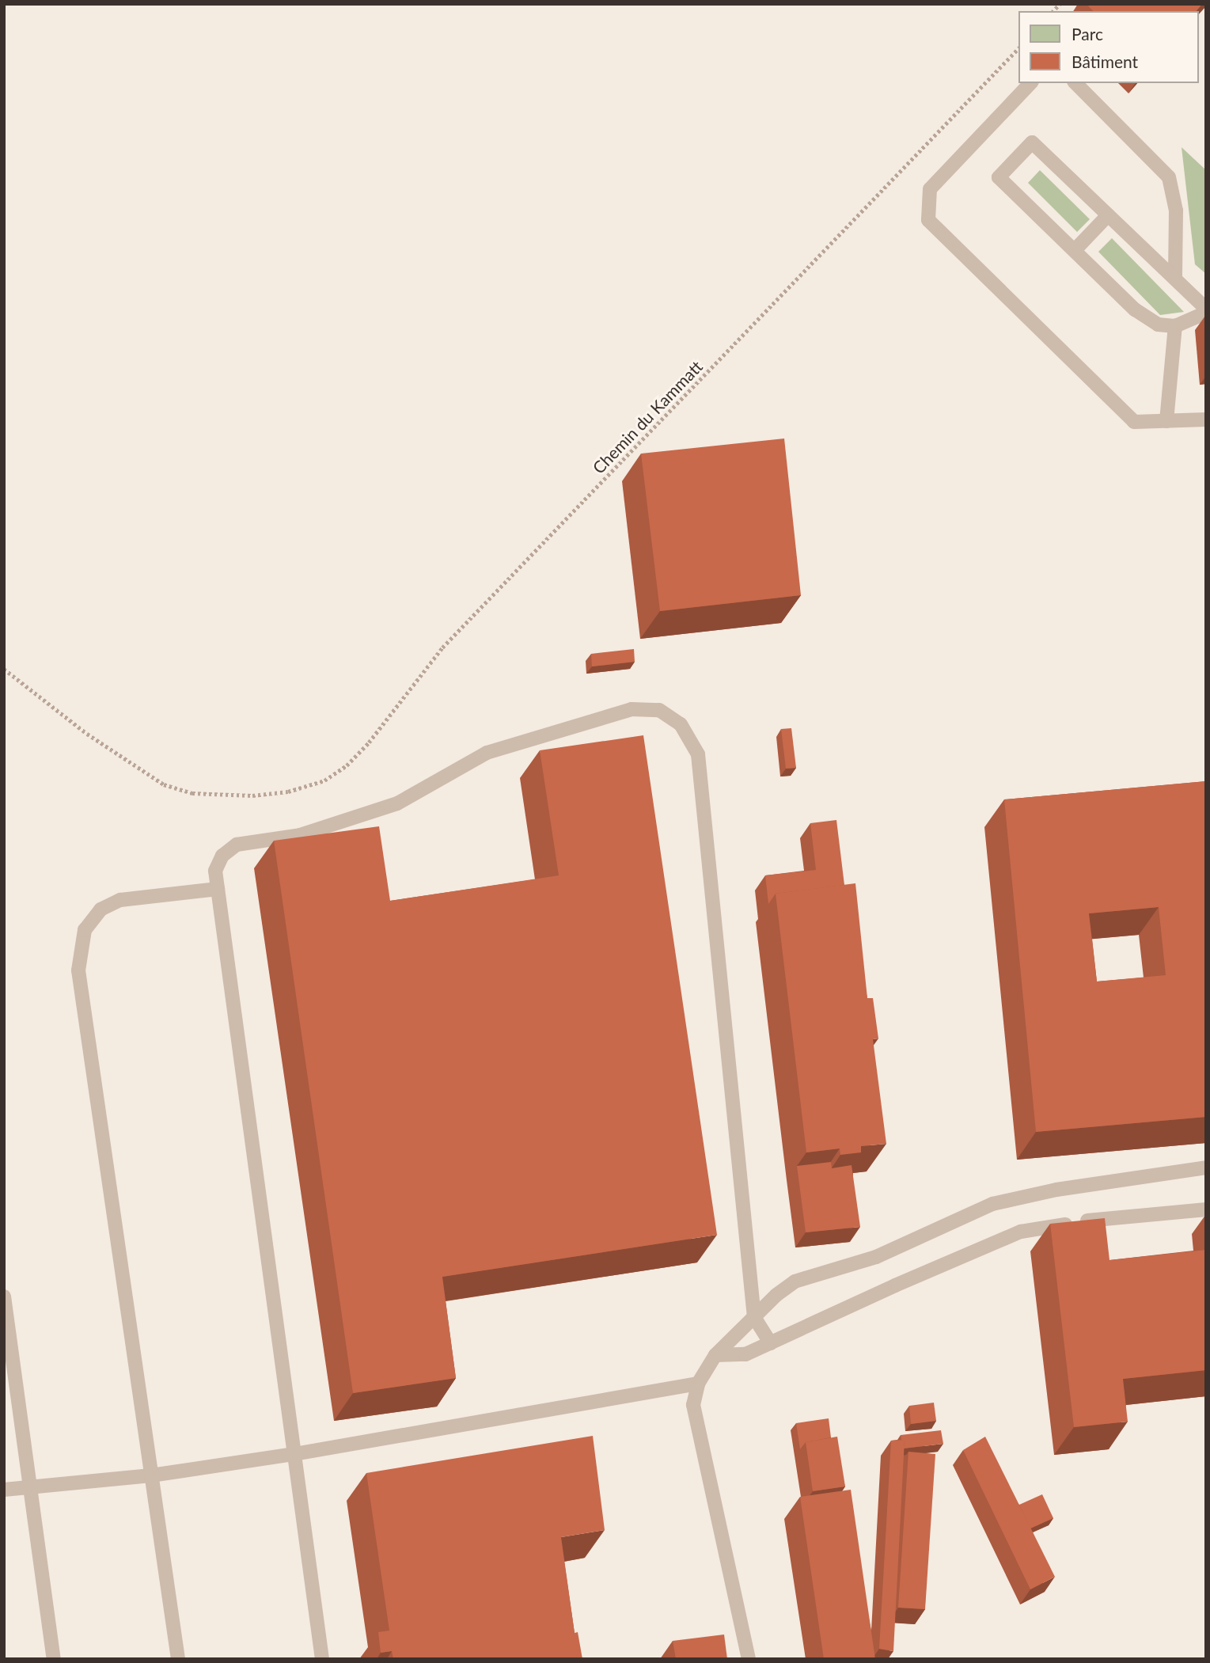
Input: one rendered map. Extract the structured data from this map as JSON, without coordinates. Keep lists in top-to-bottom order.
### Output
{
  "streets": {
    "path": ["Chemin du Kammatt"]
  },
  "legend": ["Parc", "Bâtiment"]
}
